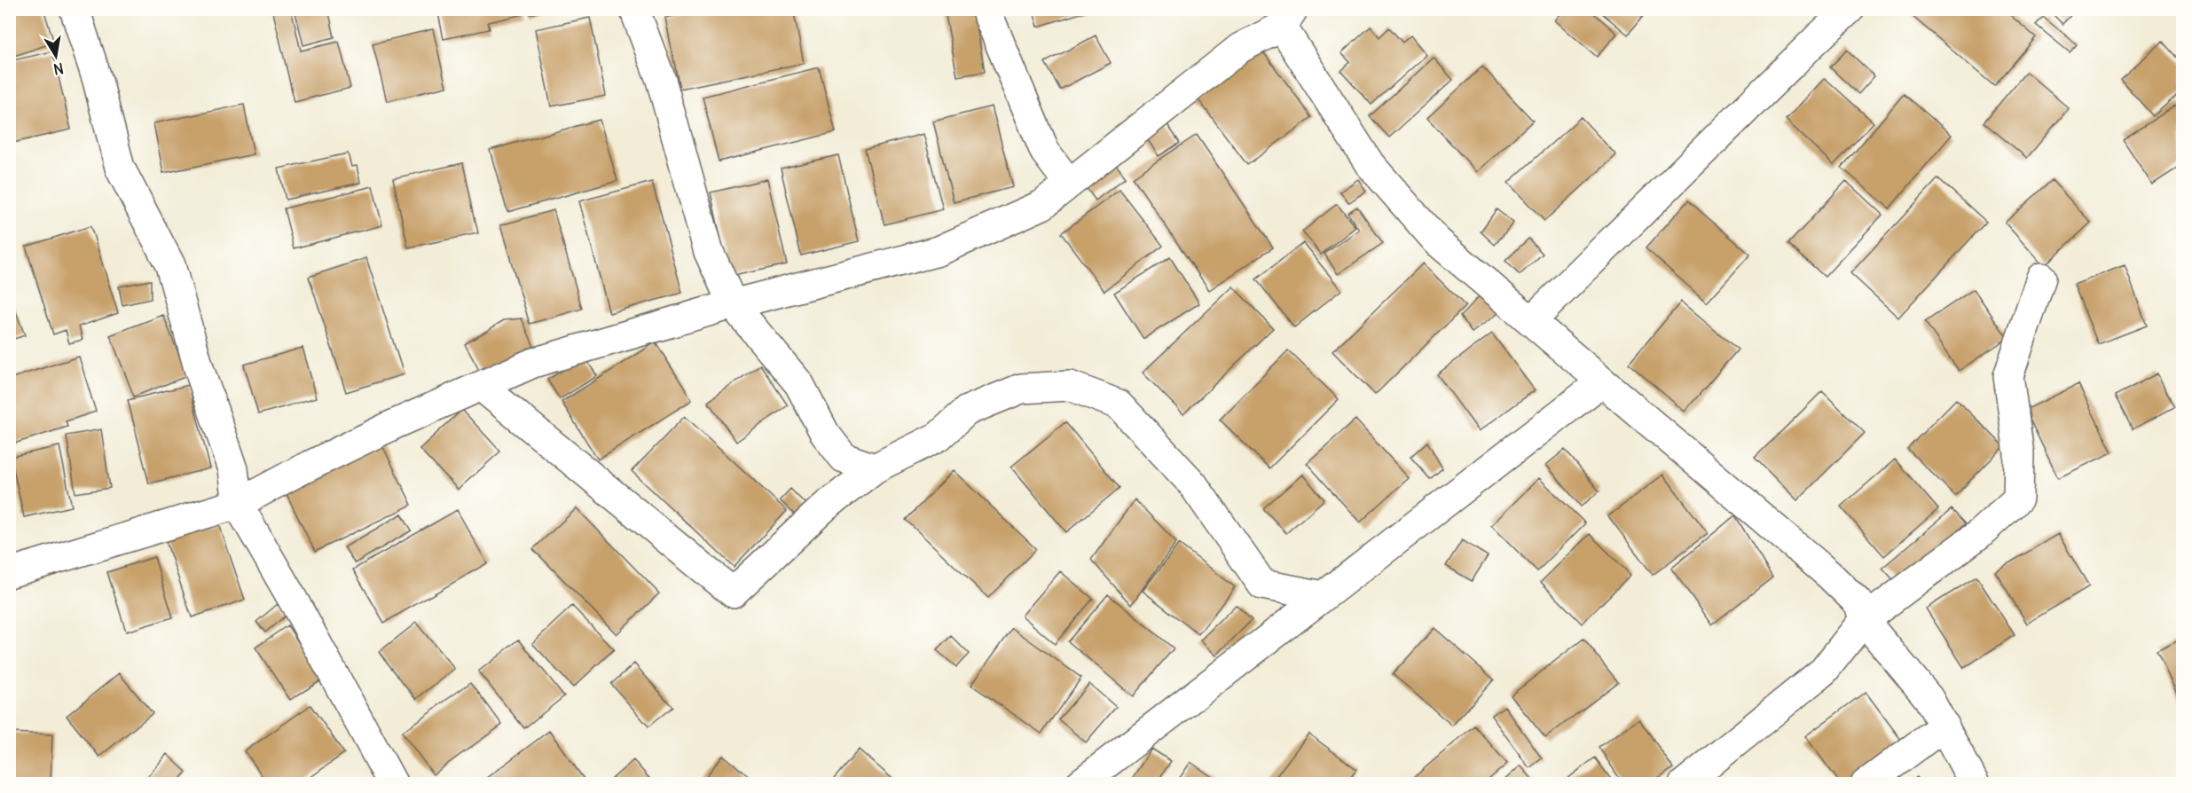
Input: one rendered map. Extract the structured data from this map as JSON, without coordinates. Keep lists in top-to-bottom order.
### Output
{
  "north": "bottom"
}
